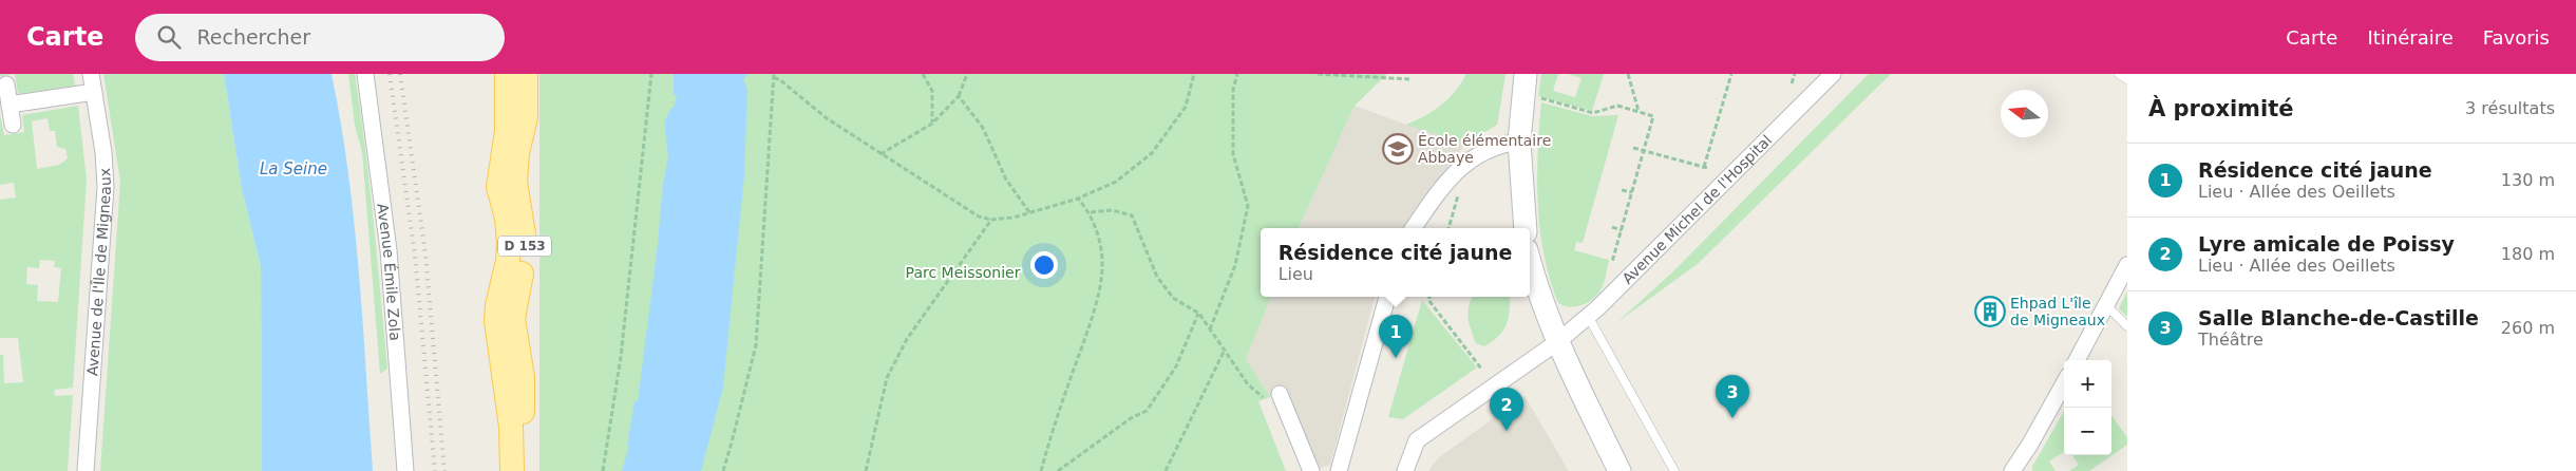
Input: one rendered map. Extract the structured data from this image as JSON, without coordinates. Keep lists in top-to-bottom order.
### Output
{
  "streets": {
    "main road": ["D 153"],
    "street": ["Avenue Michel de l'Hospital", "Avenue de l'Île de Migneaux", "Avenue Émile Zola"]
  },
  "water": ["La Seine"],
  "parks": ["Parc Meissonier"],
  "places": {
    "school or university": ["École élémentaire Abbaye"],
    "building": ["Ehpad L'île de Migneaux"]
  },
  "north": "left",
  "page": {
    "header": "Carte",
    "search": "Rechercher",
    "nav": ["Carte", "Itinéraire", "Favoris"],
    "heading": ["À proximité", "3 résultats"],
    "list": [
      {
        "mark": "1",
        "name": "Résidence cité jaune",
        "note": "Lieu · Allée des Oeillets",
        "value": "130 m"
      },
      {
        "mark": "2",
        "name": "Lyre amicale de Poissy",
        "note": "Lieu · Allée des Oeillets",
        "value": "180 m"
      },
      {
        "mark": "3",
        "name": "Salle Blanche-de-Castille",
        "note": "Théâtre",
        "value": "260 m"
      }
    ],
    "popup": ["Résidence cité jaune", "Lieu"],
    "pins": ["1", "3", "2"],
    "map_buttons": ["+", "−"]
  }
}
